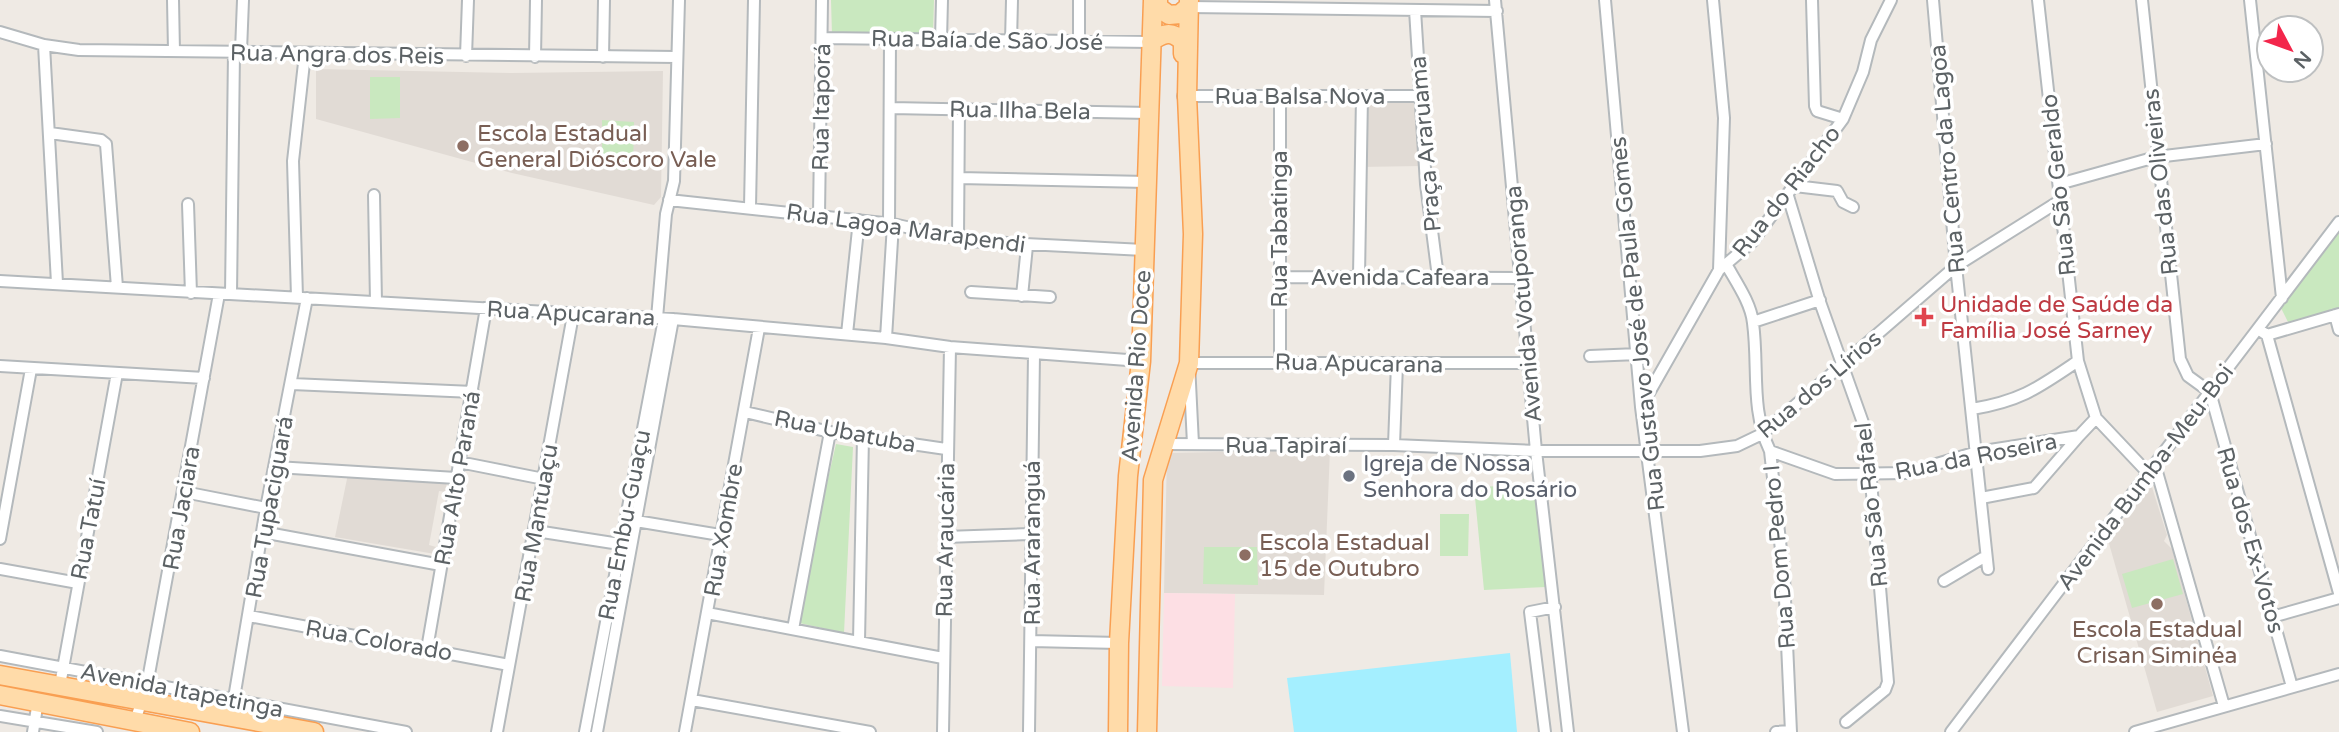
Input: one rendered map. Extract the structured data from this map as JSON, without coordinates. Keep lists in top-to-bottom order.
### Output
{
  "streets": {
    "main road": ["Avenida Rio Doce", "Avenida Itapetinga"],
    "street": [
      "Rua Baía de São José",
      "Rua Angra dos Reis",
      "Rua Balsa Nova",
      "Rua Itaporá",
      "Rua Ilha Bela",
      "Praça Araruama",
      "Rua Centro da Lagoa",
      "Rua das Oliveiras",
      "Rua São Geraldo",
      "Rua do Riacho",
      "Rua Lagoa Marapendi",
      "Rua Tabatinga",
      "Avenida Cafeara",
      "Avenida Votuporanga",
      "Rua Apucarana",
      "Rua Gustavo José de Paula Gomes",
      "Rua dos Lírios",
      "Rua Ubatuba",
      "Rua Tapiraí",
      "Rua da Roseira",
      "Avenida Bumba-Meu-Boi",
      "Rua Alto Paraná",
      "Rua São Rafael",
      "Rua Tupaciguará",
      "Rua Jaciara",
      "Rua Mantuaçu",
      "Rua Embu-Guaçu",
      "Rua Tatuí",
      "Rua Xombre",
      "Rua Araucária",
      "Rua dos Ex-Votos",
      "Rua Araranguá",
      "Rua Dom Pedro I",
      "Rua Colorado"
    ]
  },
  "crossings": [
    ["Rua Baía de São José", "Rua Itaporá"],
    ["Rua Baía de São José", "Avenida Rio Doce"],
    ["Rua Angra dos Reis", "Rua Tupaciguará"],
    ["Rua Angra dos Reis", "Rua Jaciara"],
    ["Rua Angra dos Reis", "Rua Embu-Guaçu"],
    ["Rua Balsa Nova", "Praça Araruama"],
    ["Rua Balsa Nova", "Rua Tabatinga"],
    ["Rua Balsa Nova", "Avenida Rio Doce"],
    ["Rua Itaporá", "Rua Lagoa Marapendi"],
    ["Rua Ilha Bela", "Avenida Rio Doce"],
    ["Praça Araruama", "Avenida Cafeara"],
    ["Rua Centro da Lagoa", "Rua dos Lírios"],
    ["Rua Centro da Lagoa", "Rua da Roseira"],
    ["Rua das Oliveiras", "Avenida Bumba-Meu-Boi"],
    ["Rua das Oliveiras", "Rua dos Ex-Votos"],
    ["Rua São Geraldo", "Rua dos Lírios"],
    ["Rua São Geraldo", "Rua da Roseira"],
    ["Rua São Geraldo", "Avenida Bumba-Meu-Boi"],
    ["Rua do Riacho", "Rua Gustavo José de Paula Gomes"],
    ["Rua do Riacho", "Rua São Rafael"],
    ["Rua do Riacho", "Rua Dom Pedro I"],
    ["Rua Lagoa Marapendi", "Avenida Rio Doce"],
    ["Rua Lagoa Marapendi", "Rua Embu-Guaçu"],
    ["Rua Tabatinga", "Avenida Cafeara"],
    ["Rua Tabatinga", "Rua Apucarana"],
    ["Avenida Cafeara", "Avenida Votuporanga"],
    ["Avenida Votuporanga", "Rua Apucarana"],
    ["Avenida Votuporanga", "Rua dos Lírios"],
    ["Avenida Votuporanga", "Rua Tapiraí"],
    ["Rua Apucarana", "Avenida Rio Doce"],
    ["Rua Apucarana", "Rua Alto Paraná"],
    ["Rua Apucarana", "Rua Tupaciguará"],
    ["Rua Apucarana", "Rua Jaciara"],
    ["Rua Apucarana", "Rua Mantuaçu"],
    ["Rua Apucarana", "Rua Embu-Guaçu"],
    ["Rua Apucarana", "Rua Xombre"],
    ["Rua Apucarana", "Rua Araucária"],
    ["Rua Apucarana", "Rua Araranguá"],
    ["Rua Gustavo José de Paula Gomes", "Rua dos Lírios"],
    ["Avenida Rio Doce", "Rua Tapiraí"],
    ["Rua dos Lírios", "Rua Tapiraí"],
    ["Rua dos Lírios", "Rua São Rafael"],
    ["Rua dos Lírios", "Rua Dom Pedro I"],
    ["Rua Ubatuba", "Rua Xombre"],
    ["Rua Ubatuba", "Rua Araucária"],
    ["Rua da Roseira", "Rua São Rafael"],
    ["Rua da Roseira", "Rua Dom Pedro I"],
    ["Avenida Bumba-Meu-Boi", "Rua dos Ex-Votos"],
    ["Rua Alto Paraná", "Rua Colorado"],
    ["Rua Tupaciguará", "Rua Colorado"],
    ["Rua Tupaciguará", "Avenida Itapetinga"],
    ["Rua Jaciara", "Avenida Itapetinga"],
    ["Rua Mantuaçu", "Rua Colorado"],
    ["Rua Tatuí", "Avenida Itapetinga"]
  ],
  "places": {
    "other": [
      "Escola Estadual General Dióscoro Vale",
      "Igreja de Nossa Senhora do Rosário",
      "Escola Estadual 15 de Outubro",
      "Escola Estadual Crisan Siminéa"
    ],
    "health": ["Unidade de Saúde da Família José Sarney"]
  },
  "north": "bottom right"
}
